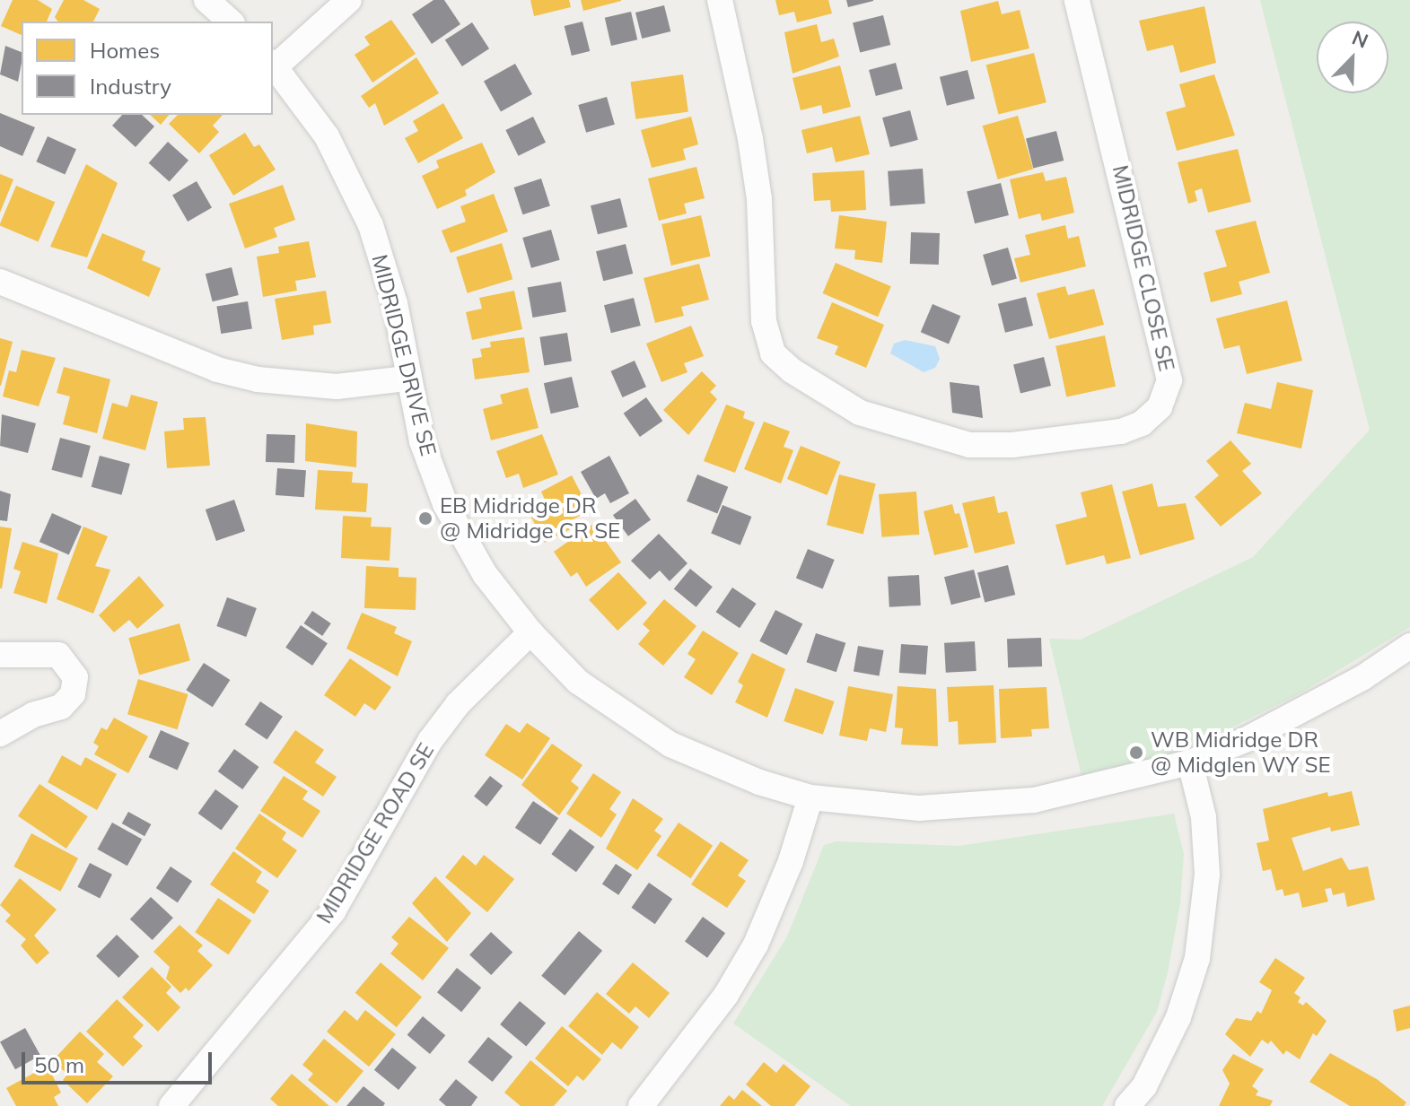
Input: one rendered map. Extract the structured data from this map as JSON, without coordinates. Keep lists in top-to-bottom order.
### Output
{
  "streets": {
    "street": ["MIDRIDGE CLOSE SE", "MIDRIDGE DRIVE SE", "MIDRIDGE ROAD SE"]
  },
  "crossings": [
    ["MIDRIDGE DRIVE SE", "MIDRIDGE ROAD SE"]
  ],
  "places": ["EB Midridge DR @ Midridge CR SE", "WB Midridge DR @ Midglen WY SE"],
  "legend": ["Homes", "Industry"],
  "scale_bar": "50 m",
  "north": "top right"
}
